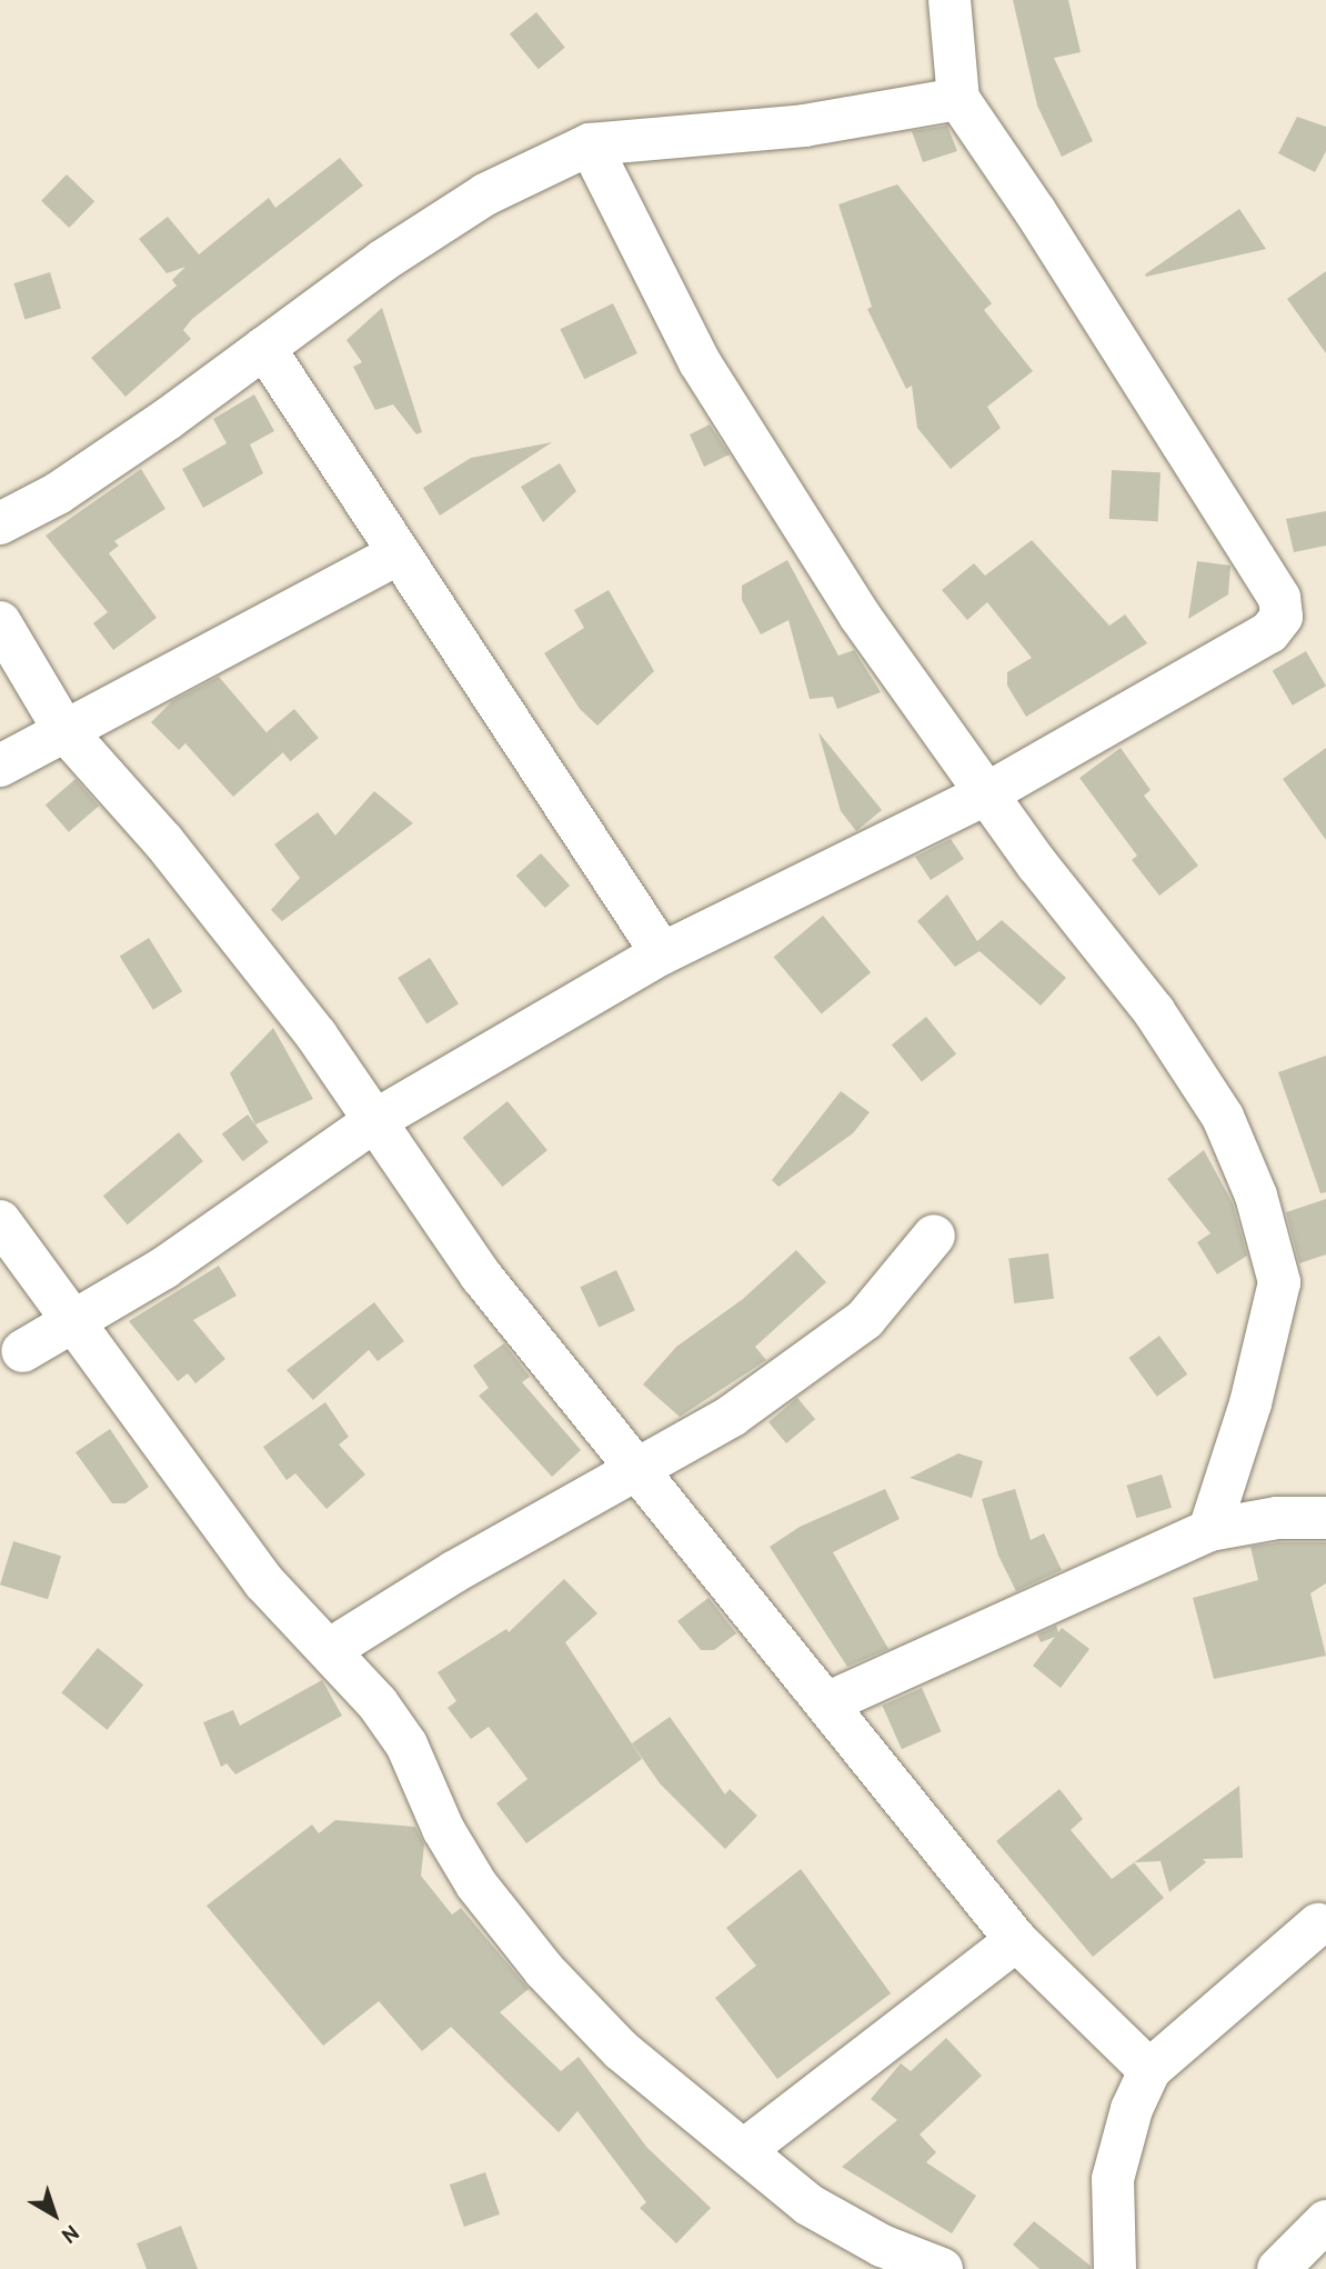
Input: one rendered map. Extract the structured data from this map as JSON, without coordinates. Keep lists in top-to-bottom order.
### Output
{
  "north": "bottom right"
}
